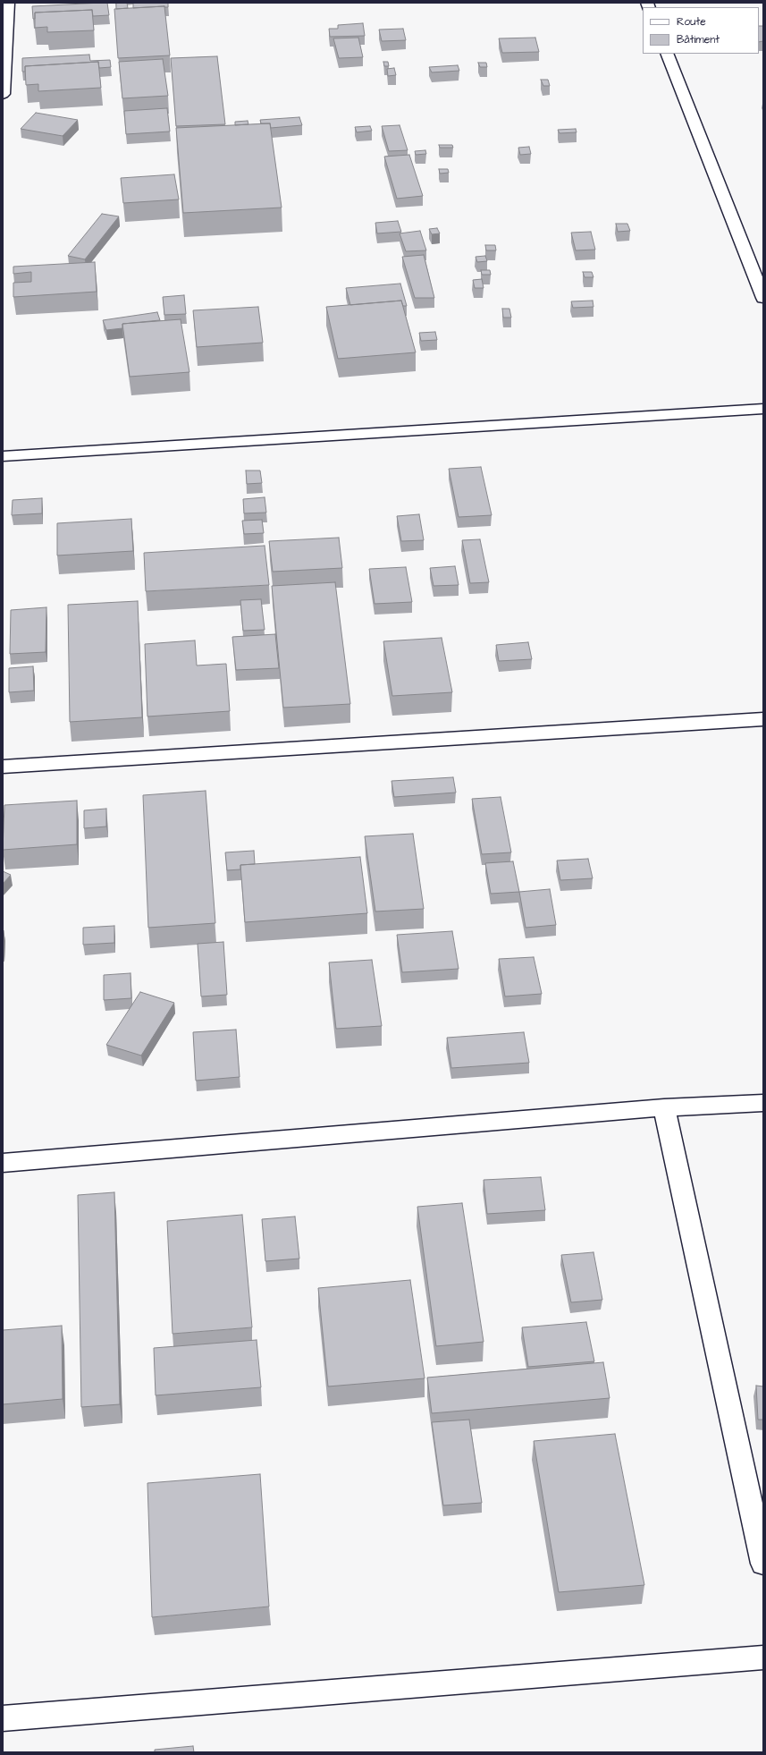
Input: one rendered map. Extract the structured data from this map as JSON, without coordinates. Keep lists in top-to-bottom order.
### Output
{
  "legend": ["Route", "Bâtiment"]
}
